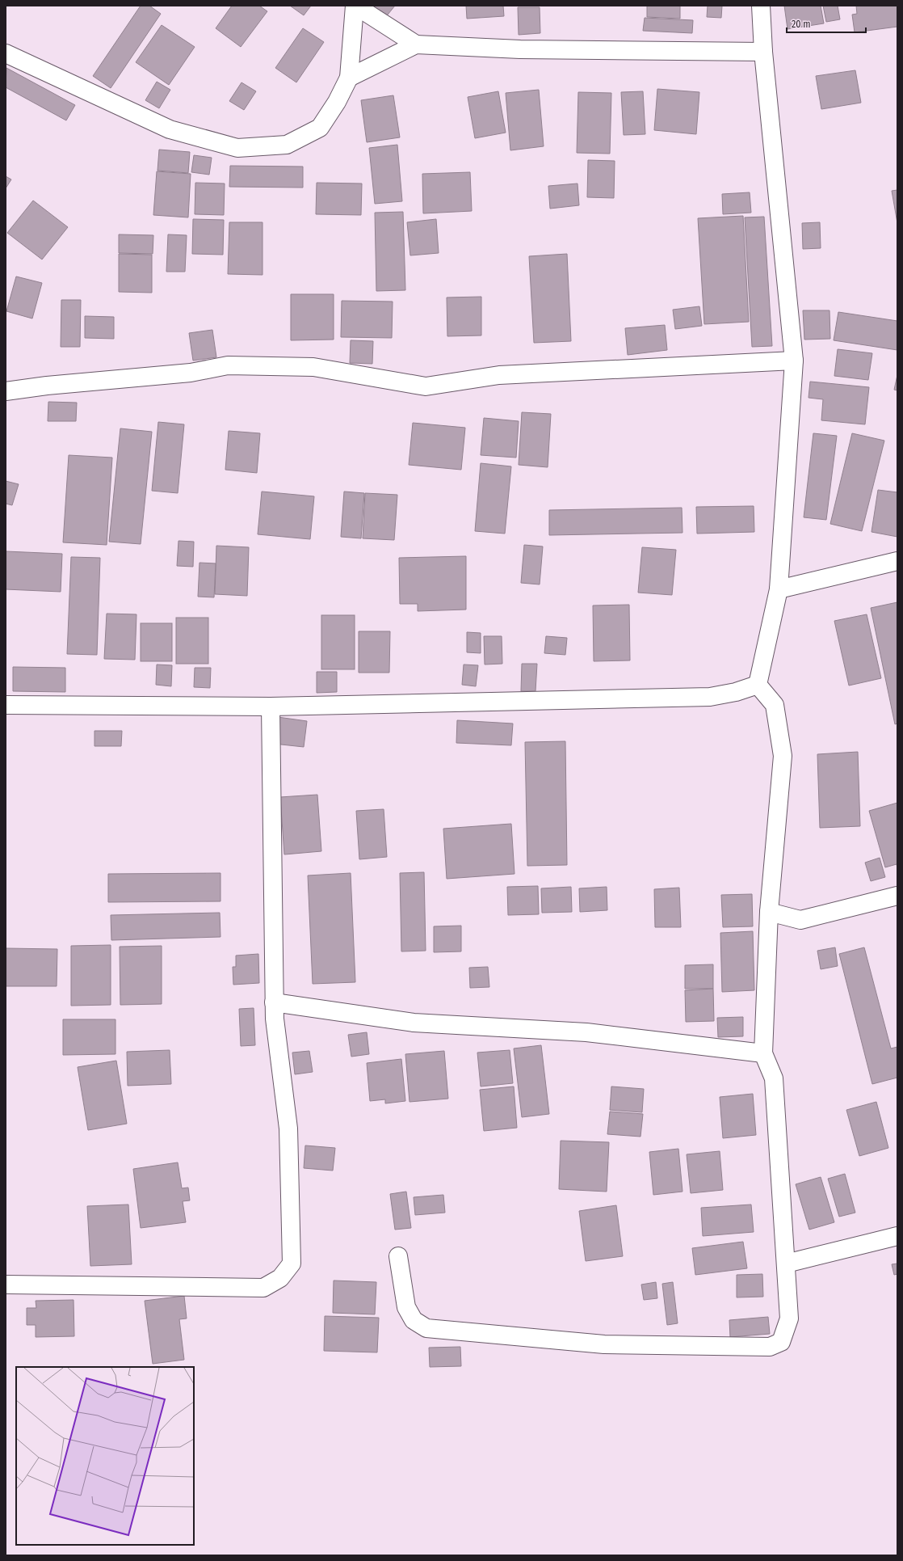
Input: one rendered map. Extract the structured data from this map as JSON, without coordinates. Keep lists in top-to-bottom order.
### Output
{
  "scale_bar": "20 m"
}
